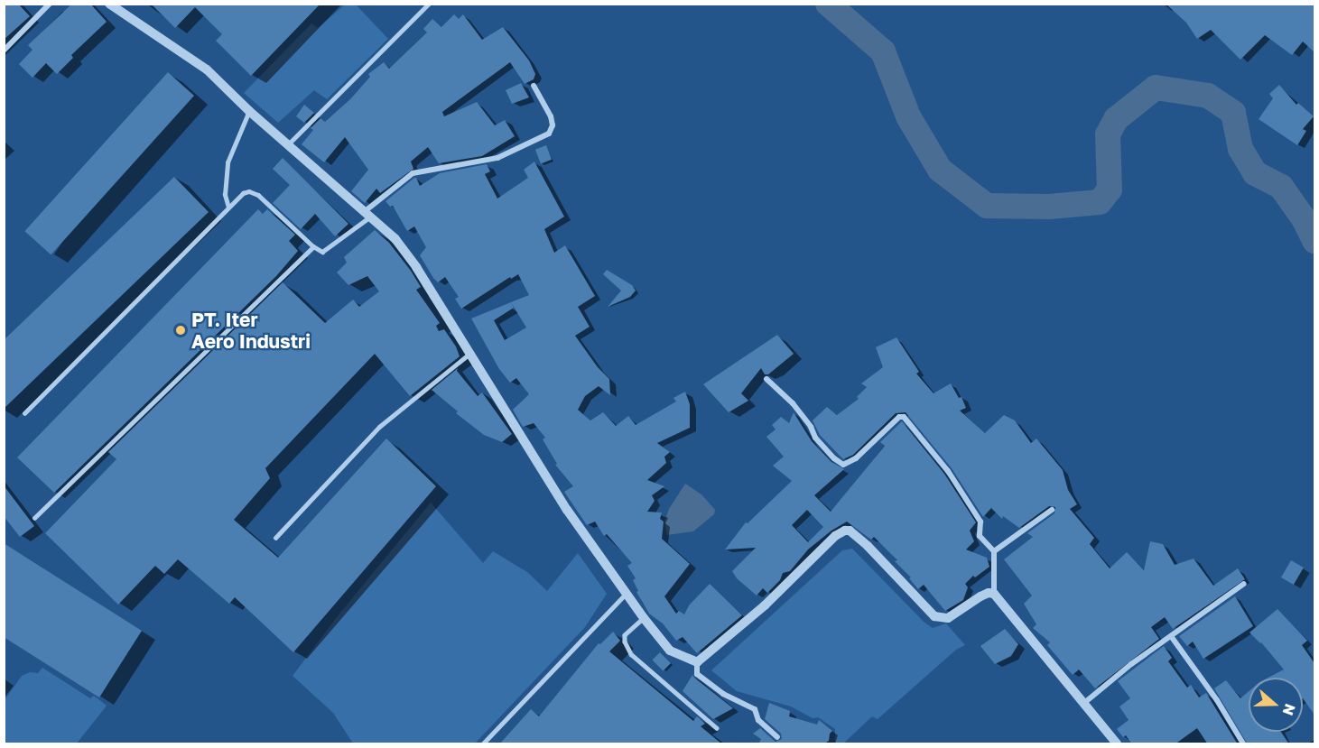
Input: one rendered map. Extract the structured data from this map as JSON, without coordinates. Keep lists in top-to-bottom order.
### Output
{
  "places": ["PT. Iter Aero Industri"],
  "north": "right"
}
